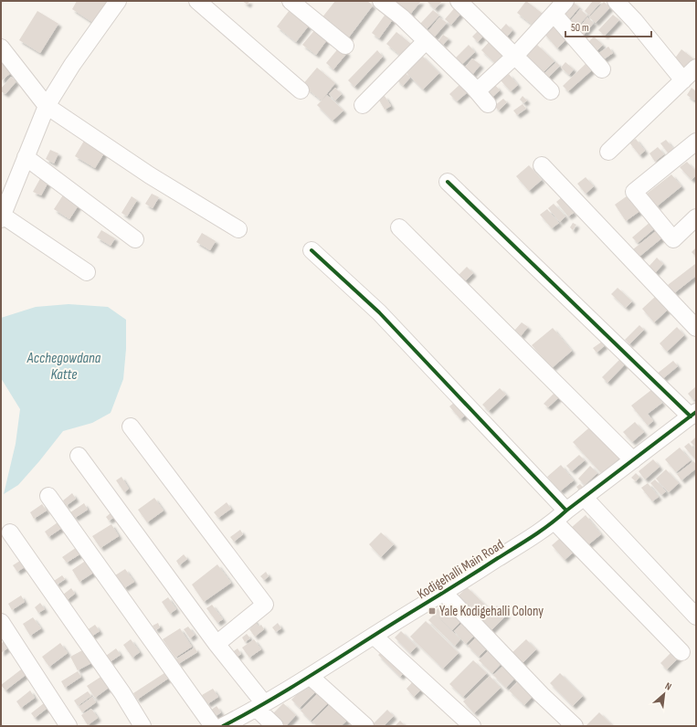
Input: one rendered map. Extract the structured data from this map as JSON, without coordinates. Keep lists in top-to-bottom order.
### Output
{
  "streets": {
    "street": ["Kodigehalli Main Road"]
  },
  "water": ["Acchegowdana Katte"],
  "places": {
    "transit": ["Yale Kodigehalli Colony"]
  },
  "scale_bar": "50 m",
  "north": "top right"
}
